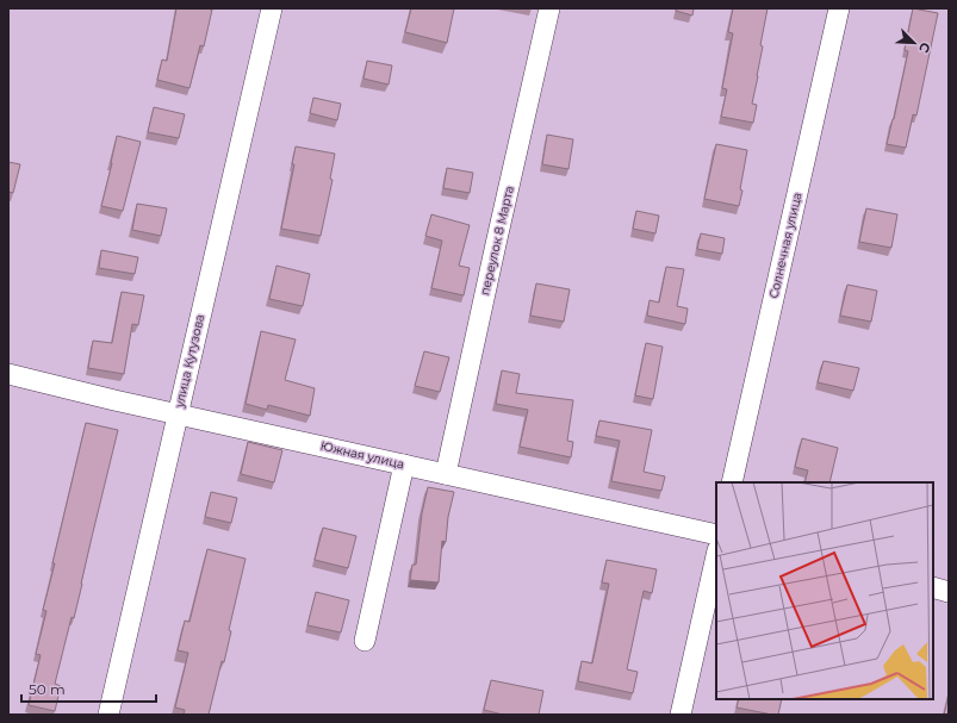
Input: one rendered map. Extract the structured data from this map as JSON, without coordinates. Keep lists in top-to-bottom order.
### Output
{
  "streets": {
    "street": [
      "переулок 8 Марта",
      "Солнечная улица",
      "улица Кутузова",
      "Южная улица"
    ]
  },
  "crossings": [
    ["переулок 8 Марта", "Южная улица"],
    ["улица Кутузова", "Южная улица"]
  ],
  "scale_bar": "50 m",
  "north": "bottom right"
}
